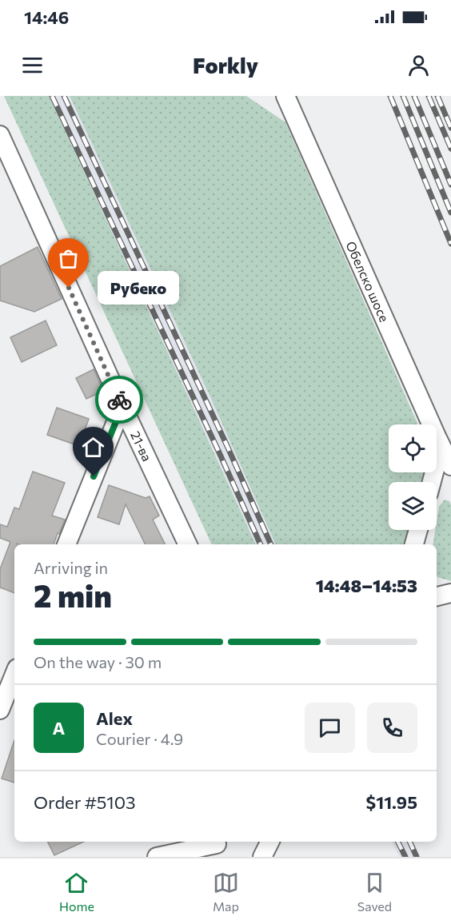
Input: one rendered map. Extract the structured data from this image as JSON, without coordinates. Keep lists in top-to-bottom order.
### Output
{
  "streets": {
    "street": ["Обелско шосе", "21-ва"]
  },
  "places": ["Рубеко"],
  "page": {
    "status": "14:46",
    "header": "Forkly",
    "bubble": "Рубеко",
    "heading": ["2 min", "Arriving in", "14:48–14:53"],
    "panel": [
      "Alex",
      "Courier · 4.9",
      "Order #5103",
      "$11.95"
    ],
    "bar": "On the way · 30 m",
    "round": "A",
    "tabs": ["Home", "Map", "Saved"]
  }
}
